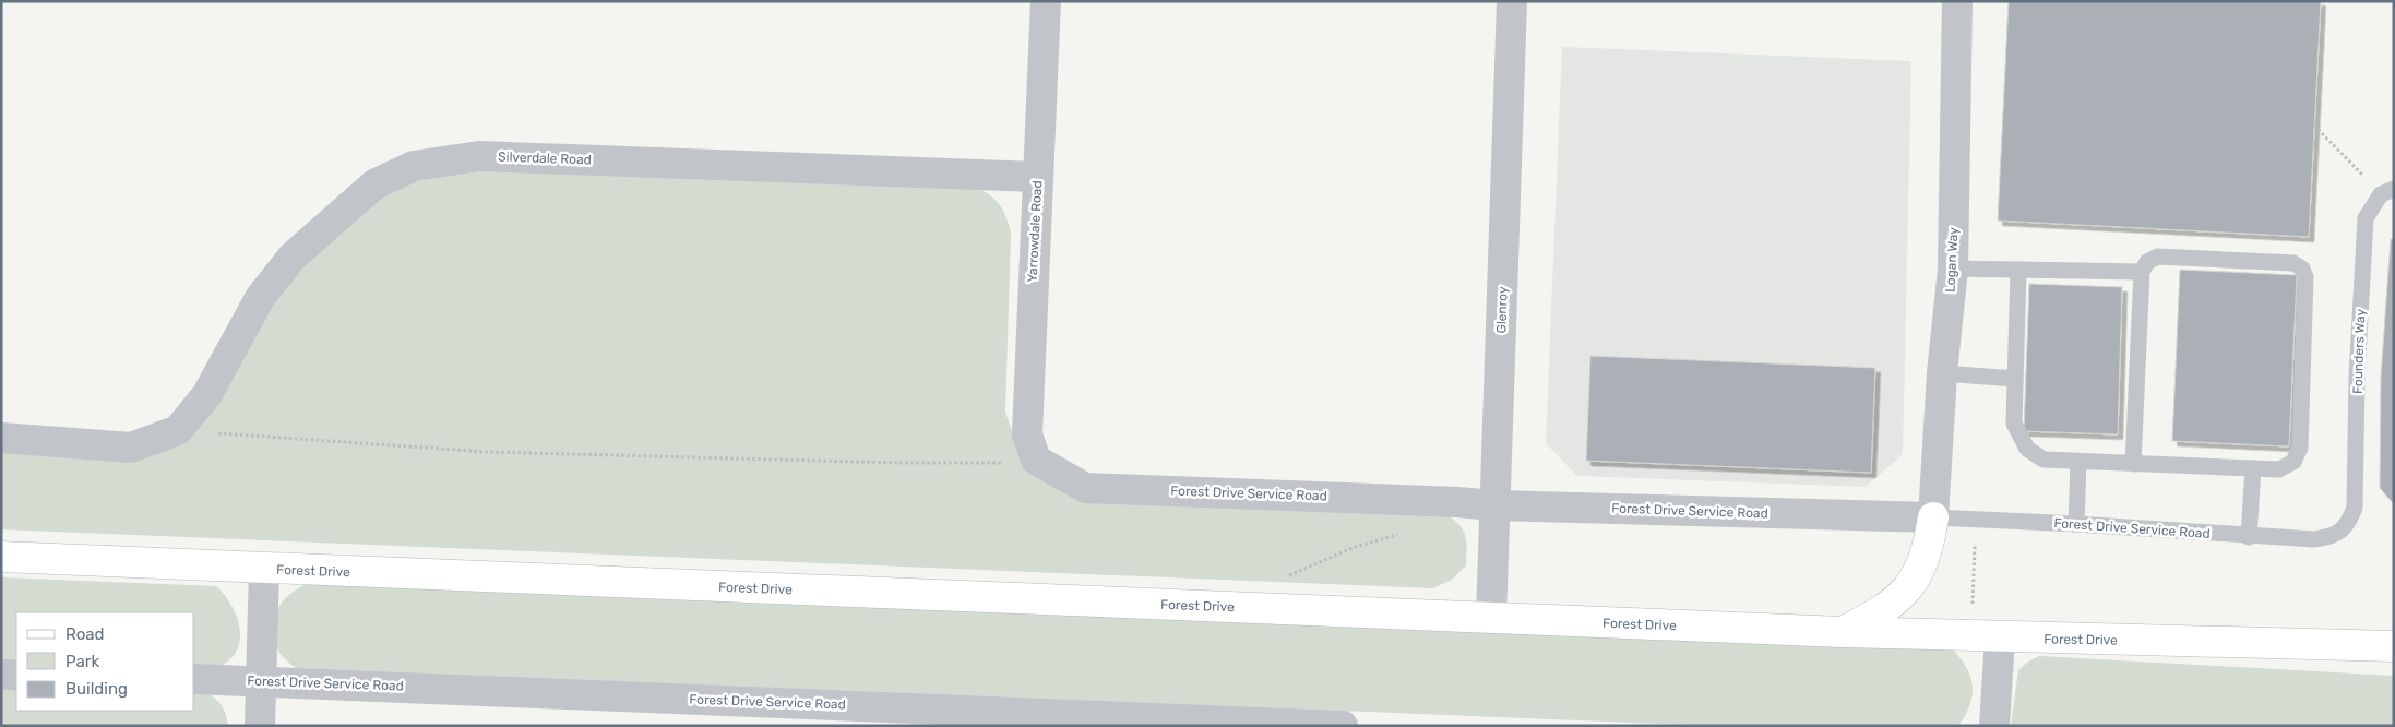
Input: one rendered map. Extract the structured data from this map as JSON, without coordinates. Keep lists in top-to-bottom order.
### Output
{
  "streets": {
    "main road": ["Forest Drive"],
    "street": [
      "Silverdale Road",
      "Yarrowdale Road",
      "Logan Way",
      "Glenroy",
      "Forest Drive Service Road"
    ],
    "lane": ["Founders Way"]
  },
  "crossings": [
    ["Silverdale Road", "Yarrowdale Road"],
    ["Yarrowdale Road", "Forest Drive Service Road"],
    ["Logan Way", "Forest Drive Service Road"],
    ["Glenroy", "Forest Drive Service Road"],
    ["Glenroy", "Forest Drive"],
    ["Founders Way", "Forest Drive Service Road"]
  ],
  "legend": ["Road", "Park", "Building"]
}
